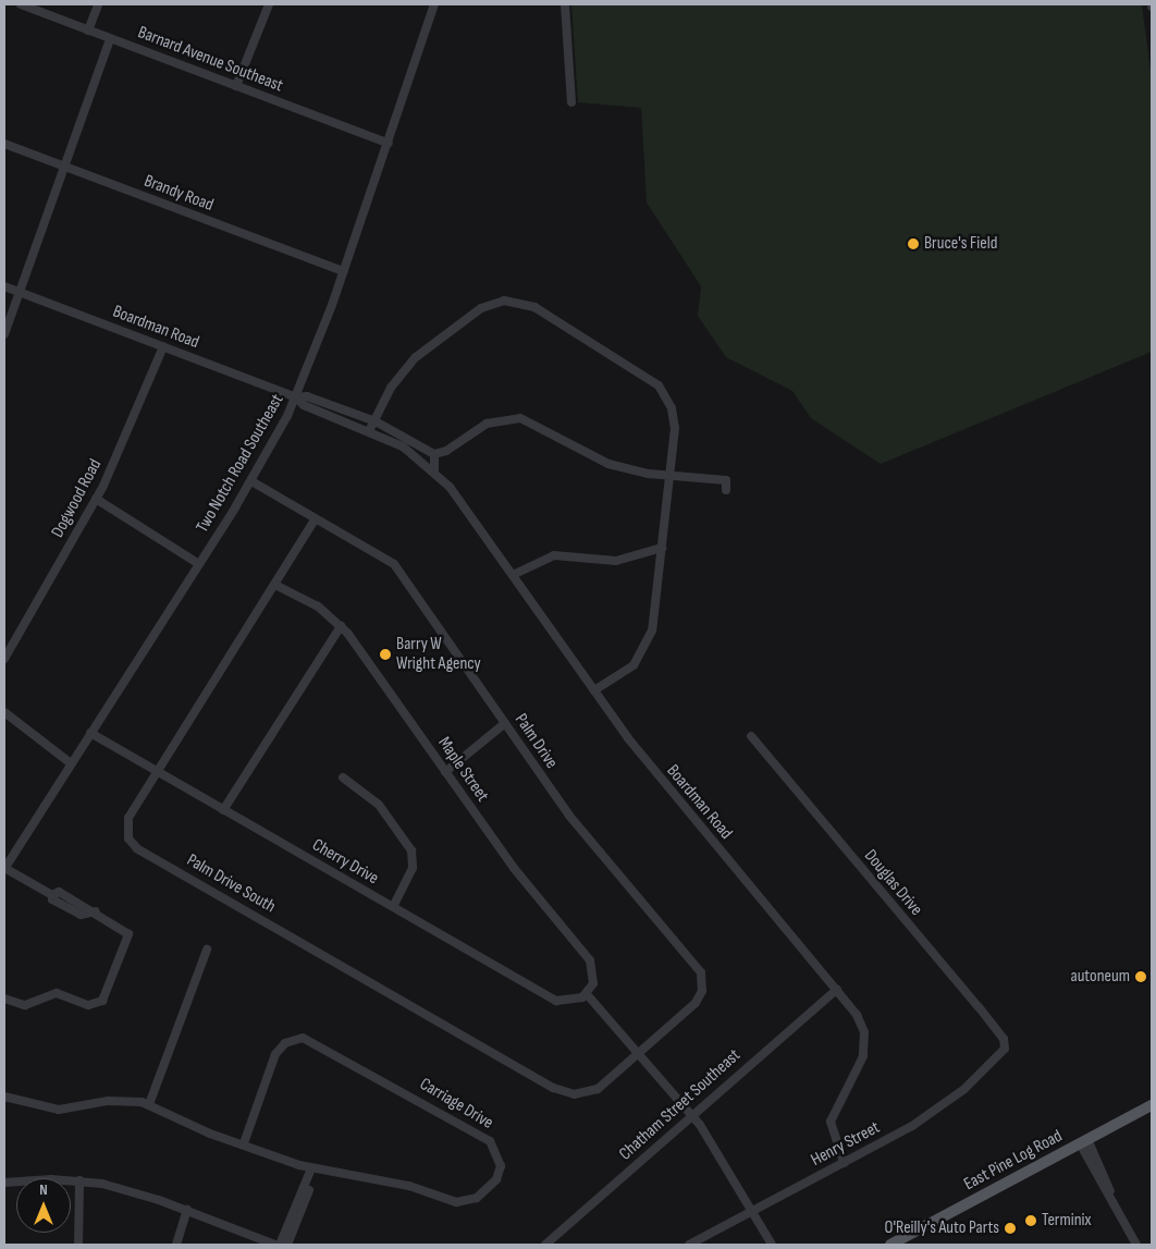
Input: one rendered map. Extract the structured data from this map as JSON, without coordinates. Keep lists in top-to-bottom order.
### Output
{
  "streets": {
    "main road": ["East Pine Log Road"],
    "street": [
      "Barnard Avenue Southeast",
      "Brandy Road",
      "Boardman Road",
      "Two Notch Road Southeast",
      "Dogwood Road",
      "Palm Drive",
      "Maple Street",
      "Cherry Drive",
      "Douglas Drive",
      "Palm Drive South",
      "Carriage Drive",
      "Chatham Street Southeast",
      "Henry Street"
    ]
  },
  "crossings": [
    ["Barnard Avenue Southeast", "Two Notch Road Southeast"],
    ["Brandy Road", "Two Notch Road Southeast"],
    ["Boardman Road", "Two Notch Road Southeast"],
    ["Boardman Road", "Dogwood Road"],
    ["Boardman Road", "Chatham Street Southeast"],
    ["Boardman Road", "Henry Street"],
    ["Two Notch Road Southeast", "Palm Drive"],
    ["Two Notch Road Southeast", "Cherry Drive"],
    ["Palm Drive", "Palm Drive South"],
    ["Maple Street", "Cherry Drive"],
    ["Maple Street", "Palm Drive South"],
    ["Cherry Drive", "Palm Drive South"],
    ["Douglas Drive", "Henry Street"]
  ],
  "places": [
    "Bruce's Field",
    "Barry W Wright Agency",
    "autoneum",
    "Terminix",
    "O'Reilly's Auto Parts"
  ],
  "north": "top"
}
